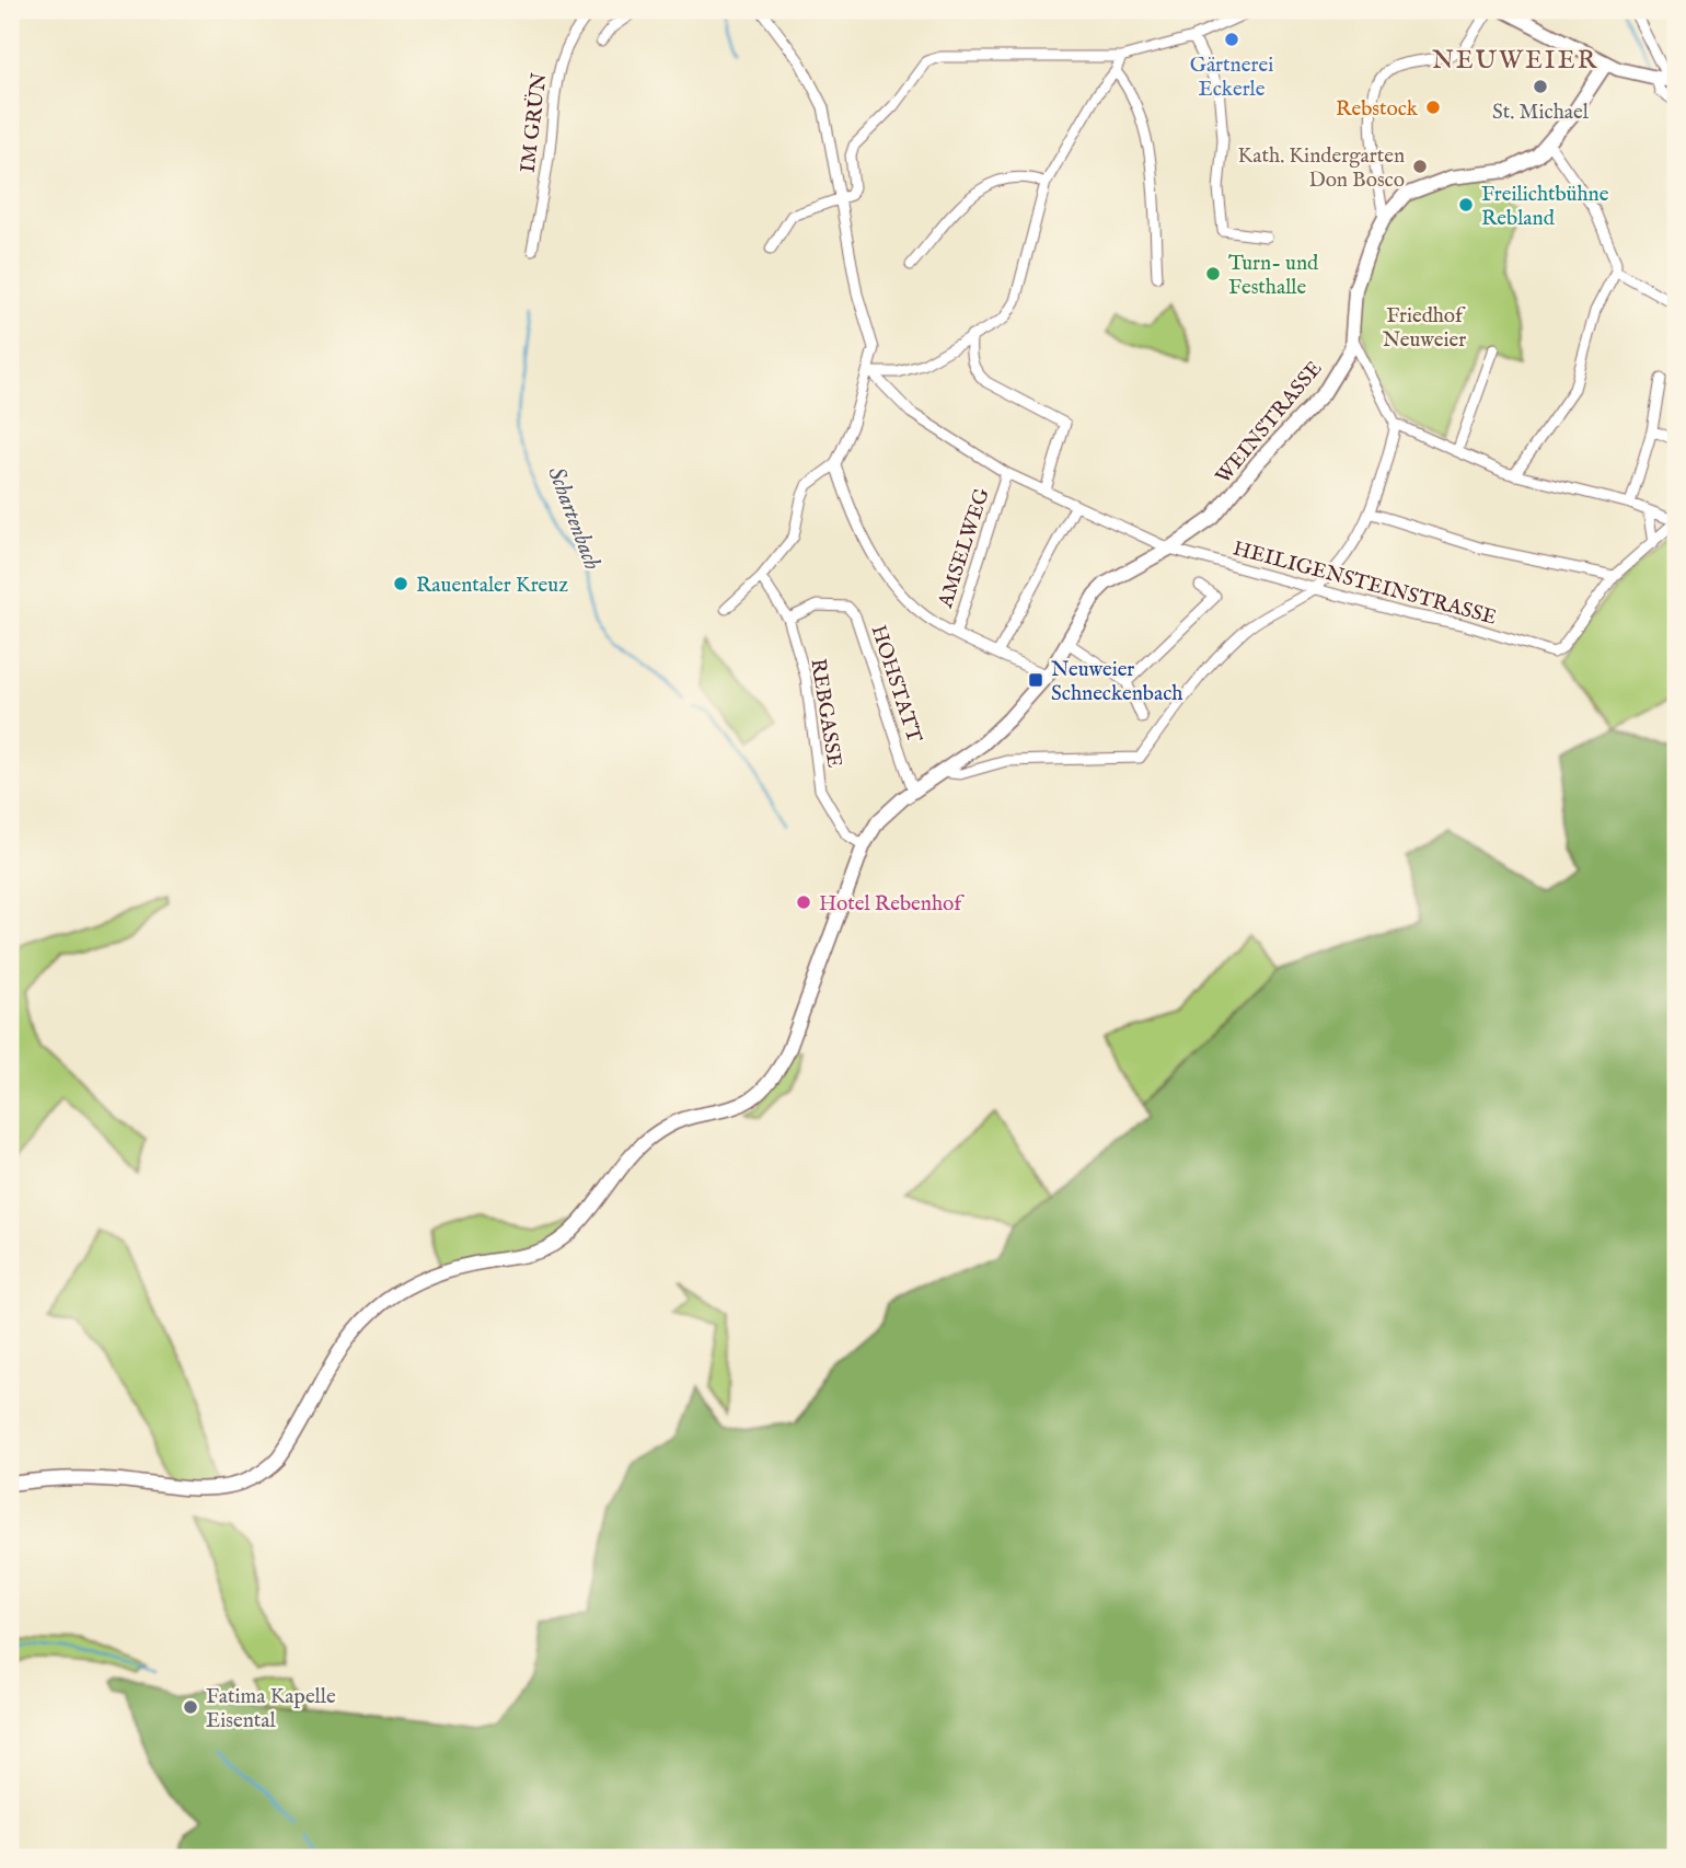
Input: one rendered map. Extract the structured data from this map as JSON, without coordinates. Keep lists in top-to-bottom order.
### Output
{
  "streets": {
    "main road": ["WEINSTRASSE"],
    "street": [
      "IM GRÜN",
      "AMSELWEG",
      "HEILIGENSTEINSTRASSE",
      "HOHSTATT",
      "REBGASSE"
    ]
  },
  "crossings": [
    ["WEINSTRASSE", "HEILIGENSTEINSTRASSE"],
    ["WEINSTRASSE", "HOHSTATT"],
    ["WEINSTRASSE", "REBGASSE"],
    ["AMSELWEG", "HEILIGENSTEINSTRASSE"],
    ["HOHSTATT", "REBGASSE"]
  ],
  "districts": ["NEUWEIER"],
  "water": ["Schartenbach"],
  "parks": ["Friedhof Neuweier"],
  "places": {
    "other": [
      "Gärtnerei Eckerle",
      "St. Michael",
      "Rebstock",
      "Kath. Kindergarten Don Bosco",
      "Freilichtbühne Rebland",
      "Turn- und Festhalle",
      "Rauentaler Kreuz",
      "Hotel Rebenhof",
      "Fatima Kapelle Eisental"
    ],
    "transit": ["Neuweier Schneckenbach"]
  }
}
